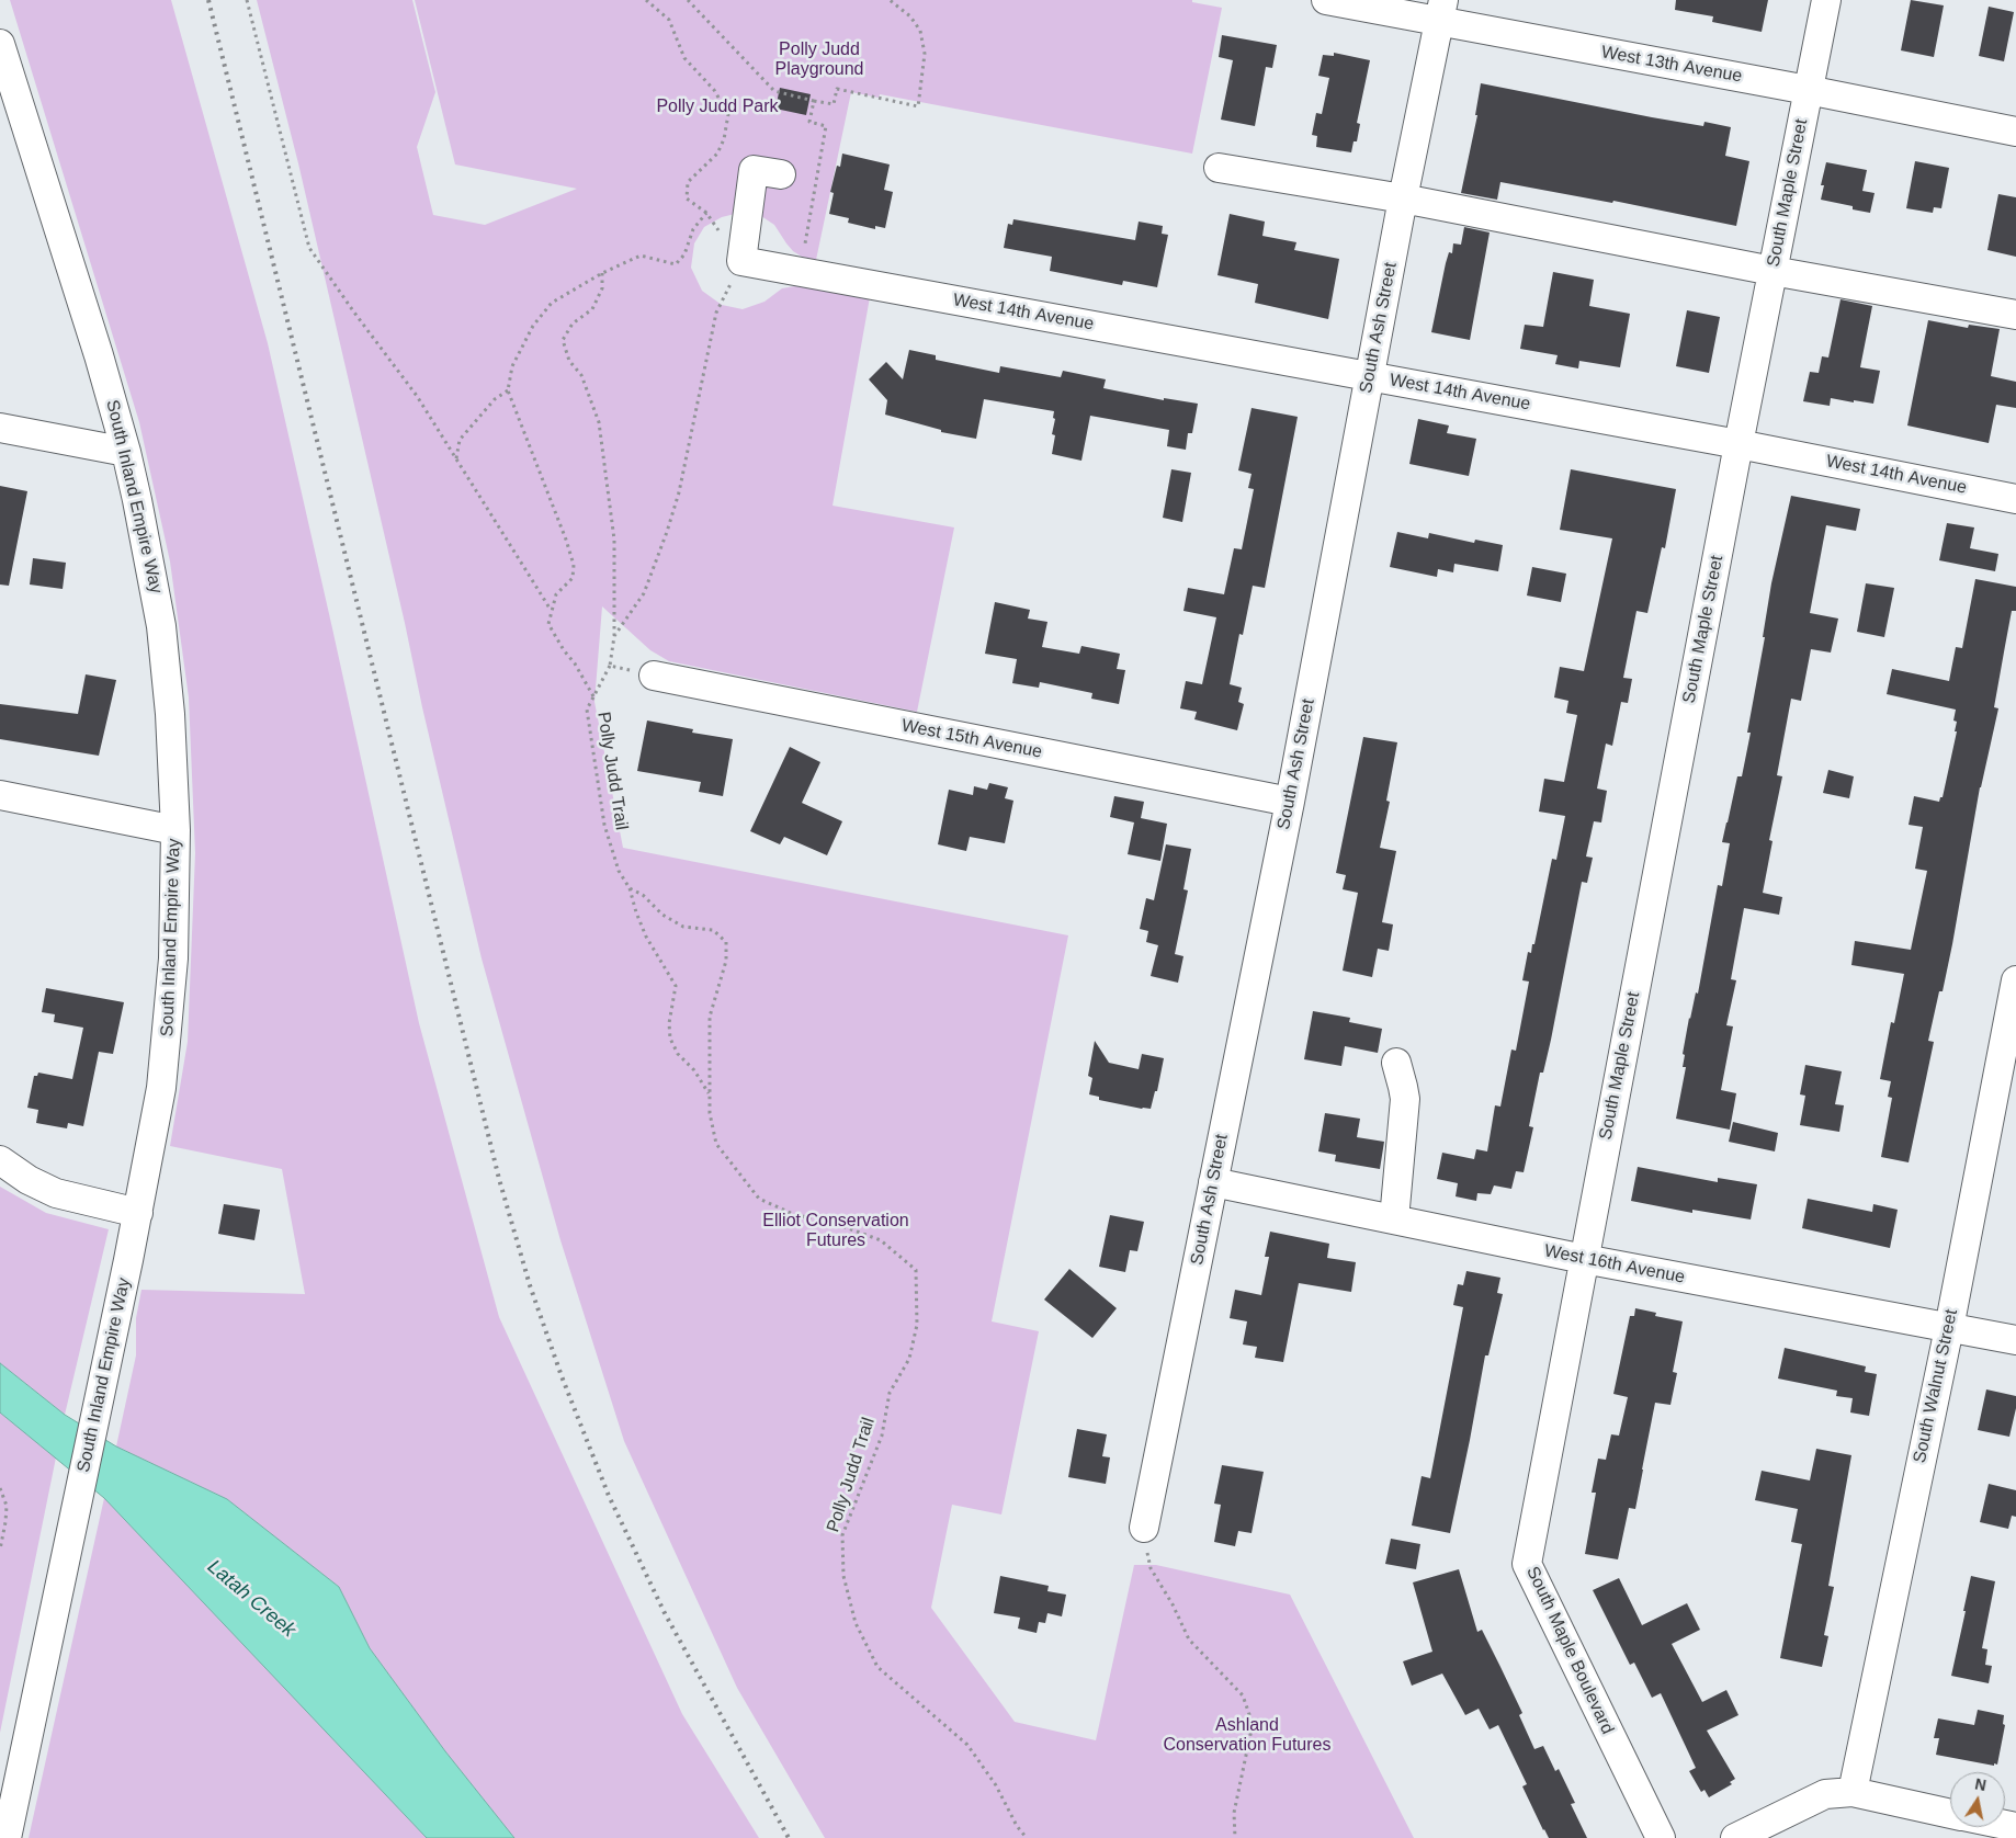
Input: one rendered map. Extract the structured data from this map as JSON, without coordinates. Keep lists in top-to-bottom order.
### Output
{
  "streets": {
    "street": [
      "West 13th Avenue",
      "South Maple Street",
      "West 14th Avenue",
      "South Ash Street",
      "South Inland Empire Way",
      "West 15th Avenue",
      "West 16th Avenue",
      "South Walnut Street",
      "South Maple Boulevard"
    ],
    "path": ["Polly Judd Trail"]
  },
  "crossings": [
    ["West 13th Avenue", "South Maple Street"],
    ["West 13th Avenue", "South Ash Street"],
    ["South Maple Street", "West 14th Avenue"],
    ["South Maple Street", "West 16th Avenue"],
    ["South Maple Street", "South Maple Boulevard"],
    ["West 14th Avenue", "South Ash Street"],
    ["West 14th Avenue", "Polly Judd Trail"],
    ["South Ash Street", "West 15th Avenue"],
    ["South Ash Street", "West 16th Avenue"],
    ["West 16th Avenue", "South Walnut Street"],
    ["West 16th Avenue", "South Maple Boulevard"]
  ],
  "water": ["Latah Creek"],
  "parks": [
    "Polly Judd Playground",
    "Polly Judd Park",
    "Elliot Conservation Futures",
    "Ashland Conservation Futures"
  ],
  "north": "top"
}
